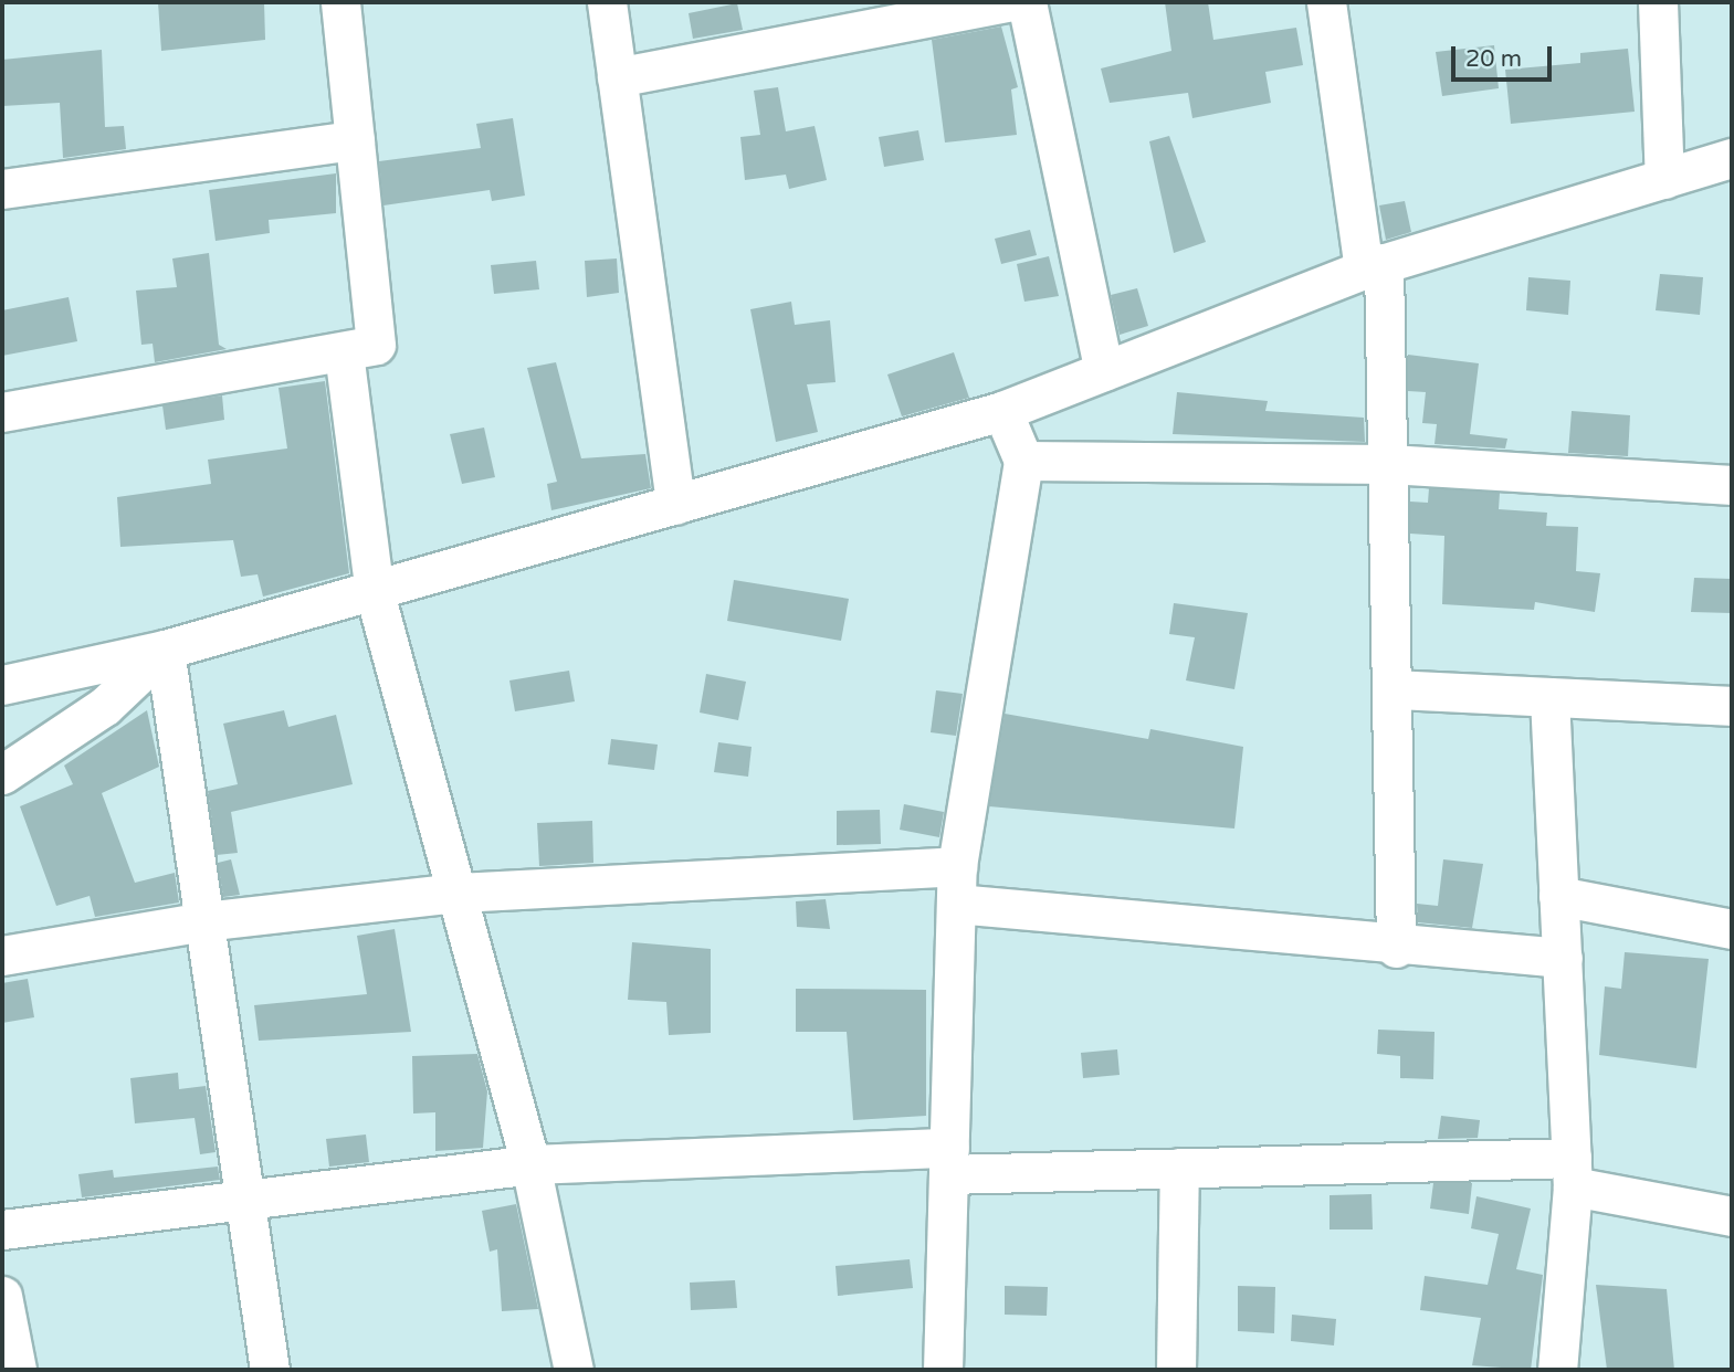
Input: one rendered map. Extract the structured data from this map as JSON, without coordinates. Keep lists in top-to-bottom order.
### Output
{
  "scale_bar": "20 m"
}
